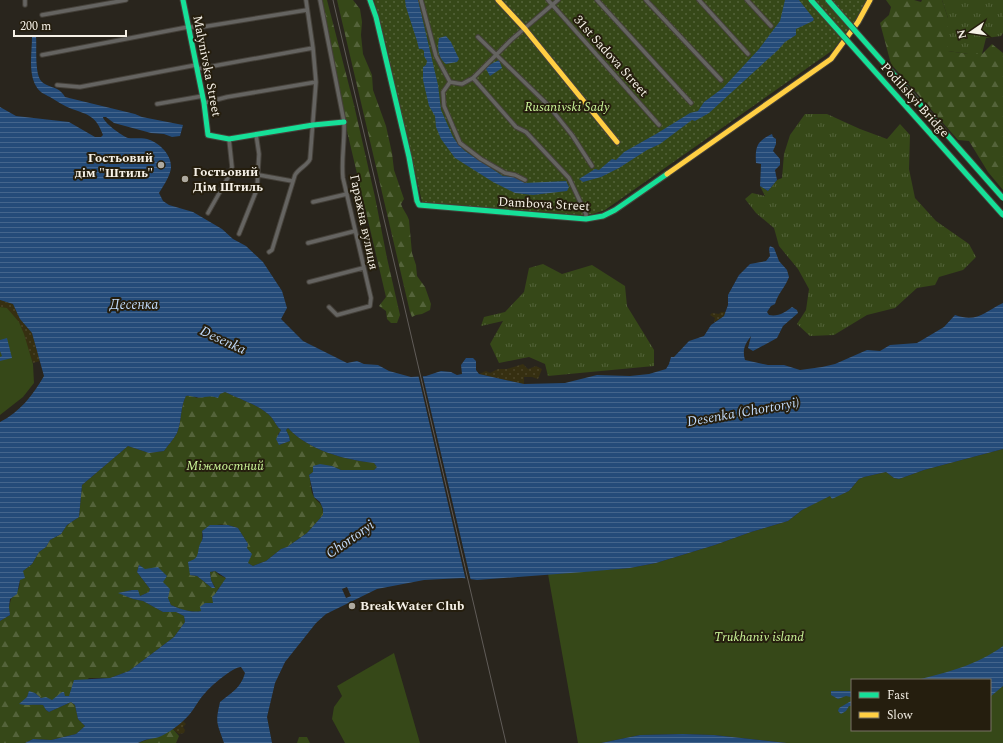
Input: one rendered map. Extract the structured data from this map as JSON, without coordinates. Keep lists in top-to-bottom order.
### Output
{
  "streets": {
    "street": [
      "31st Sadova Street",
      "Malynivska Street",
      "Podilskyi Bridge",
      "Dambova Street",
      "Гаражна вулиця"
    ]
  },
  "water": [
    "Десенка",
    "Desenka",
    "Desenka (Chortoryi)",
    "Chortoryi"
  ],
  "parks": ["Rusanivski Sady", "Міжмостний", "Trukhaniv island"],
  "places": ["Гостьовий дім \"Штиль\"", "Гостьовий Дім Штиль", "BreakWater Club"],
  "legend": ["Fast", "Slow"],
  "scale_bar": "200 m",
  "north": "left"
}
